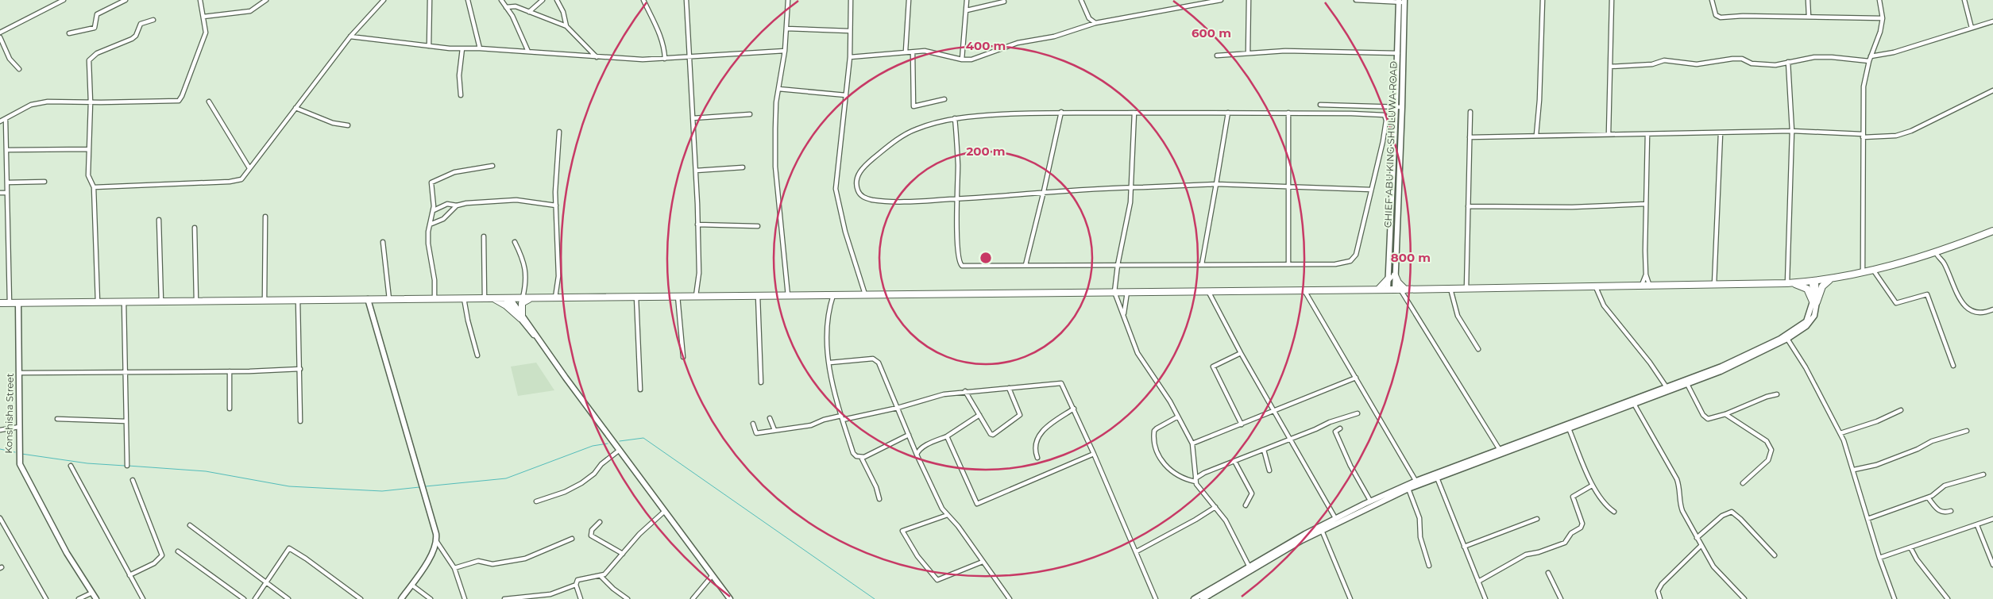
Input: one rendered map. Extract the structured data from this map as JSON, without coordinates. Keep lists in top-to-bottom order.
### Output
{
  "streets": {
    "street": ["CHIEF ABU KING SHULUWA ROAD", "Konshisha Street"]
  },
  "rings": [
    "600 m",
    "400 m",
    "200 m",
    "800 m"
  ]
}
